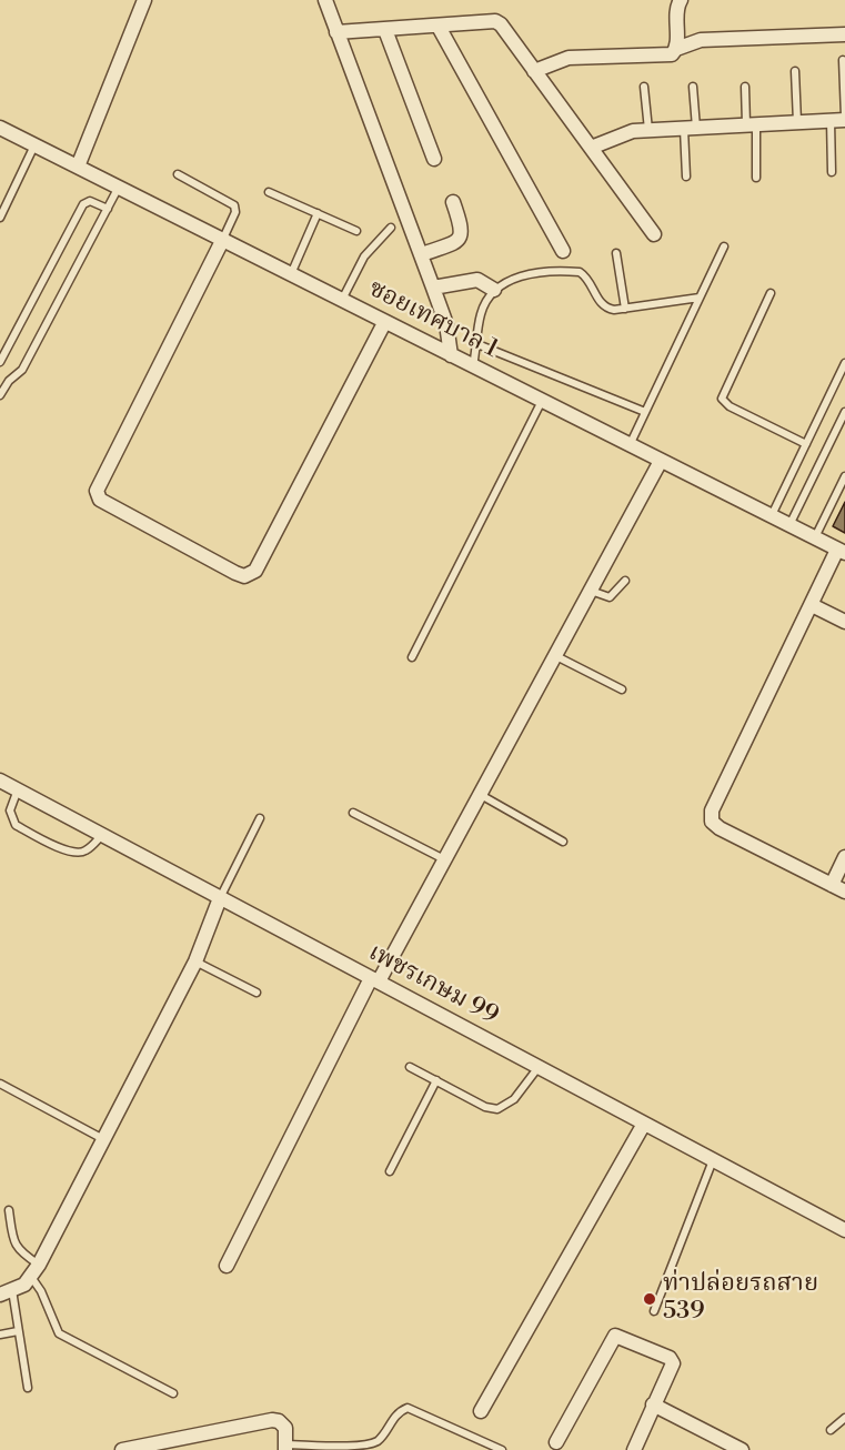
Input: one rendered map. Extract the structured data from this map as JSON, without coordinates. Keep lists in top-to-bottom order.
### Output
{
  "streets": {
    "street": ["ซอยเทศบาล 1", "เพชรเกษม 99"]
  },
  "places": ["ท่าปล่อยรถสาย 539"]
}
